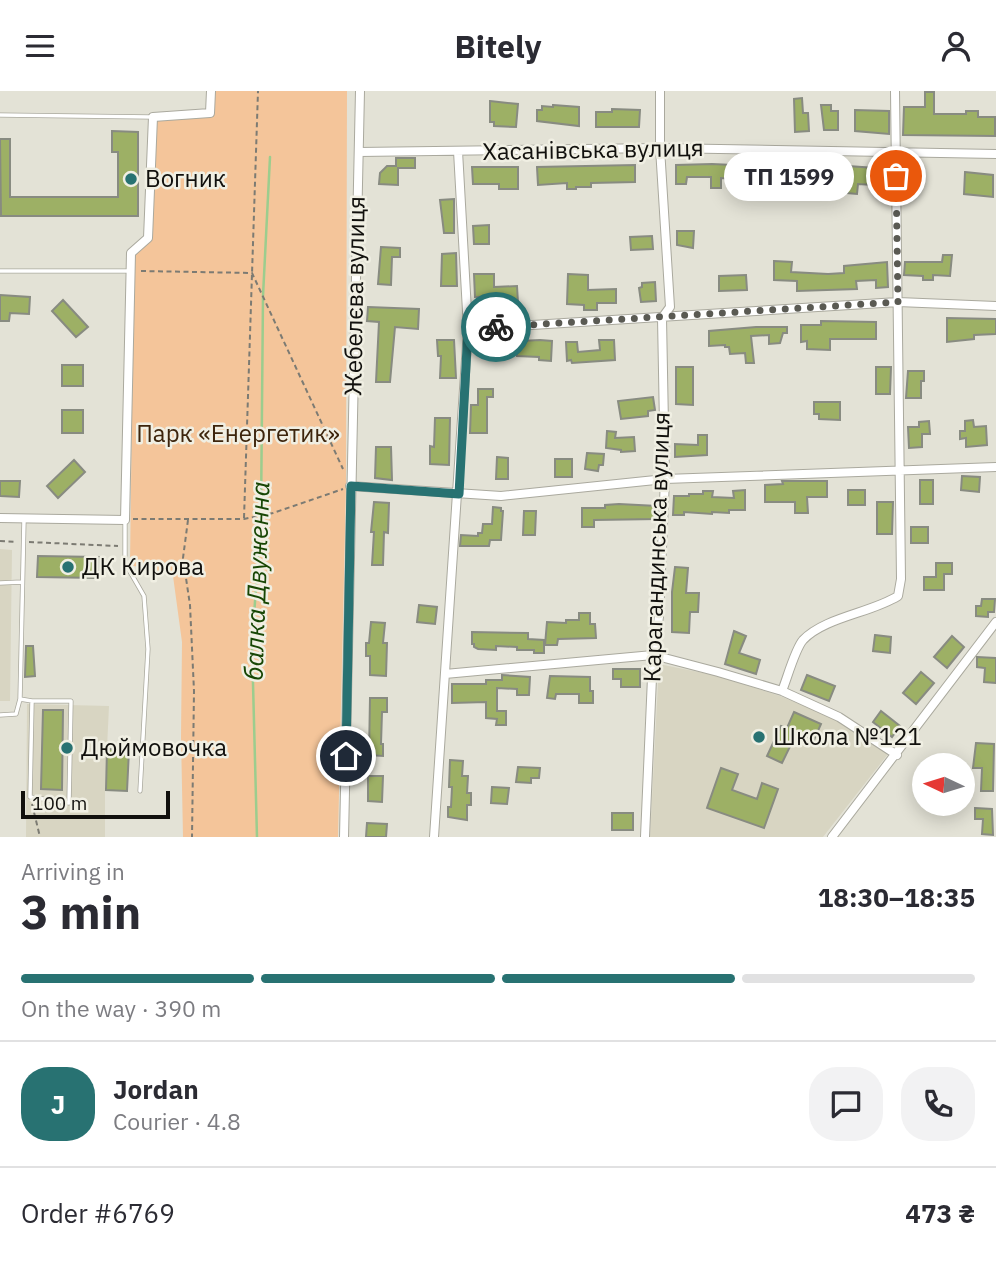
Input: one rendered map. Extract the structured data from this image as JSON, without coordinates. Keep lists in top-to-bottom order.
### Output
{
  "streets": {
    "street": ["Хасанівська вулиця", "Жебелєва вулиця", "Карагандинська вулиця"]
  },
  "crossings": [
    ["Хасанівська вулиця", "Жебелєва вулиця"],
    ["Хасанівська вулиця", "Карагандинська вулиця"]
  ],
  "water": ["балка Двуженна"],
  "parks": ["Парк «Енергетик»"],
  "places": [
    "ТП 1599",
    "Вогник",
    "ДК Кирова",
    "Школа №121",
    "Дюймовочка"
  ],
  "scale_bar": "100 m",
  "north": "left",
  "page": {
    "header": "Bitely",
    "bubble": "ТП 1599",
    "scale": "100 m",
    "heading": ["3 min", "Arriving in", "18:30–18:35"],
    "panel": [
      "Jordan",
      "Courier · 4.8",
      "Order #6769",
      "473 ₴"
    ],
    "bar": "On the way · 390 m",
    "round": "J"
  }
}
